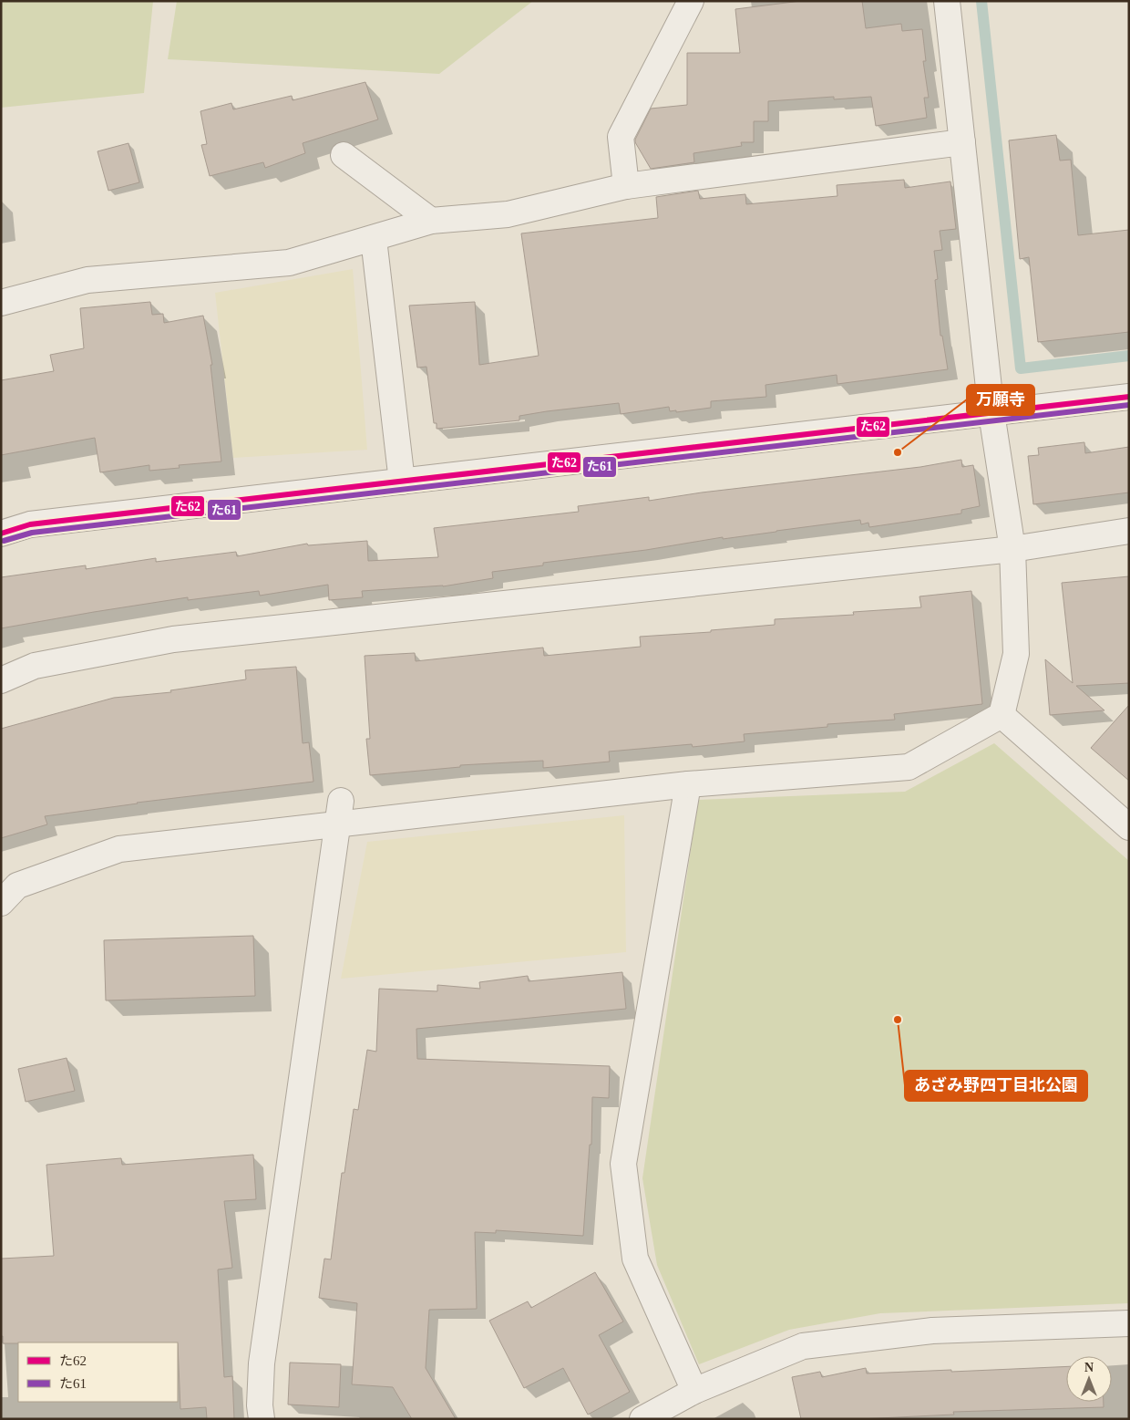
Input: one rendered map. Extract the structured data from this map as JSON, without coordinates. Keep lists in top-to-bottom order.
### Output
{
  "places": ["万願寺", "あざみ野四丁目北公園"],
  "lines": ["transit line た62", "transit line た61"],
  "legend": ["た62", "た61"],
  "north": "top"
}
